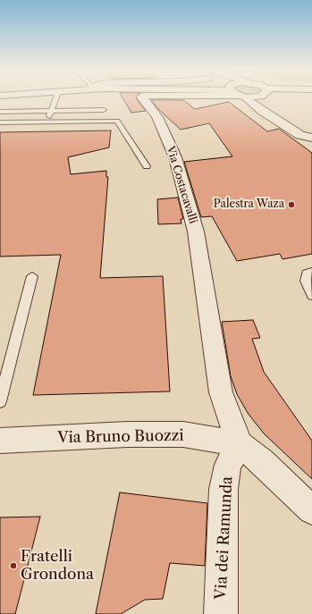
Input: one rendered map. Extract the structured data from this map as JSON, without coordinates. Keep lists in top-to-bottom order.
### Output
{
  "streets": {
    "street": ["Via Costacavalli", "Via Bruno Buozzi", "Via dei Ramunda"]
  },
  "crossings": [
    ["Via Costacavalli", "Via Bruno Buozzi"],
    ["Via Costacavalli", "Via dei Ramunda"],
    ["Via Bruno Buozzi", "Via dei Ramunda"]
  ],
  "places": ["Palestra Waza", "Fratelli Grondona"]
}
